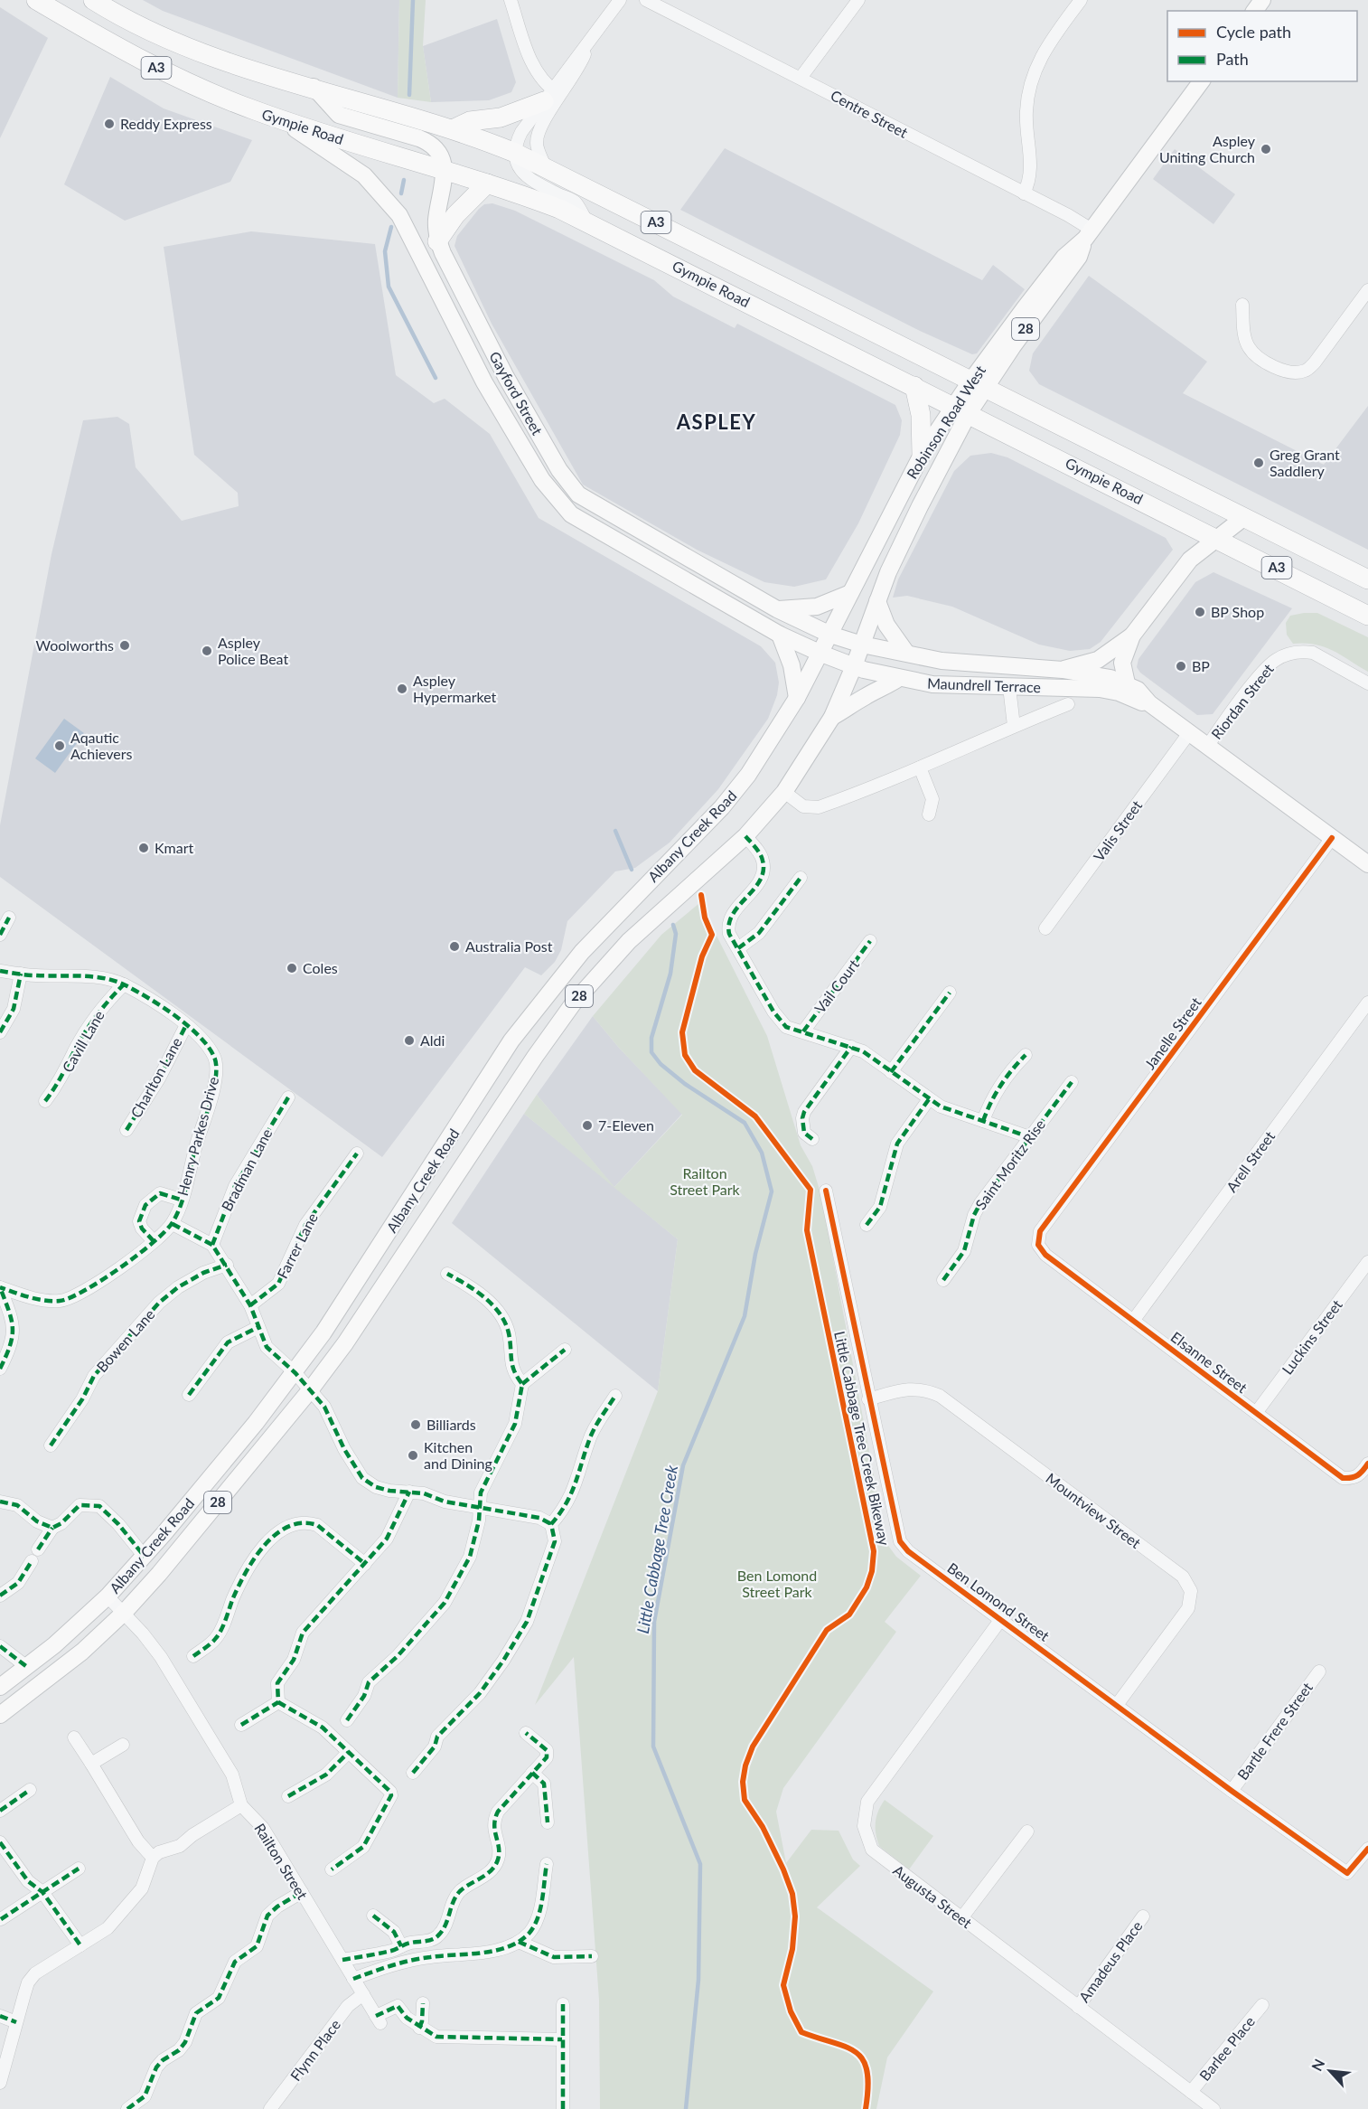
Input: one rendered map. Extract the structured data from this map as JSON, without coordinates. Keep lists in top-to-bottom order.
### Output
{
  "streets": {
    "highway": ["A3", "Gympie Road"],
    "main road": [
      "28",
      "Gayford Street",
      "Robinson Road West",
      "Maundrell Terrace",
      "Albany Creek Road"
    ],
    "street": [
      "Centre Street",
      "Riordan Street",
      "Valis Street",
      "Vail Court",
      "Janelle Street",
      "Cavill Lane",
      "Charlton Lane",
      "Henry Parkes Drive",
      "Arell Street",
      "Saint Moritz Rise",
      "Bradman Lane",
      "Farrer Lane",
      "Luckins Street",
      "Bowen Lane",
      "Elsanne Street",
      "Mountview Street",
      "Ben Lomond Street",
      "Bartle Frere Street",
      "Railton Street",
      "Augusta Street",
      "Amadeus Place",
      "Barlee Place",
      "Flynn Place"
    ],
    "cycle path": ["Little Cabbage Tree Creek Bikeway"]
  },
  "crossings": [
    ["Centre Street", "Robinson Road West"],
    ["Gympie Road", "Gayford Street"],
    ["Gympie Road", "Robinson Road West"],
    ["Gayford Street", "Robinson Road West"],
    ["Gayford Street", "Maundrell Terrace"],
    ["Gayford Street", "Albany Creek Road"],
    ["Robinson Road West", "Maundrell Terrace"],
    ["Robinson Road West", "Albany Creek Road"],
    ["Maundrell Terrace", "Riordan Street"],
    ["Maundrell Terrace", "Valis Street"],
    ["Maundrell Terrace", "Albany Creek Road"],
    ["Maundrell Terrace", "Janelle Street"],
    ["Albany Creek Road", "Railton Street"],
    ["Janelle Street", "Elsanne Street"],
    ["Cavill Lane", "Henry Parkes Drive"],
    ["Charlton Lane", "Henry Parkes Drive"],
    ["Arell Street", "Elsanne Street"],
    ["Luckins Street", "Elsanne Street"],
    ["Mountview Street", "Ben Lomond Street"],
    ["Ben Lomond Street", "Bartle Frere Street"],
    ["Ben Lomond Street", "Augusta Street"],
    ["Railton Street", "Flynn Place"],
    ["Augusta Street", "Amadeus Place"],
    ["Augusta Street", "Barlee Place"]
  ],
  "districts": ["ASPLEY"],
  "water": ["Little Cabbage Tree Creek"],
  "parks": ["Railton Street Park", "Ben Lomond Street Park"],
  "places": [
    "Reddy Express",
    "Aspley Uniting Church",
    "Greg Grant Saddlery",
    "BP Shop",
    "Woolworths",
    "Aspley Police Beat",
    "BP",
    "Aspley Hypermarket",
    "Aqautic Achievers",
    "Kmart",
    "Australia Post",
    "Coles",
    "Aldi",
    "7-Eleven",
    "Billiards",
    "Kitchen and Dining"
  ],
  "legend": ["Cycle path", "Path"],
  "north": "top left"
}
